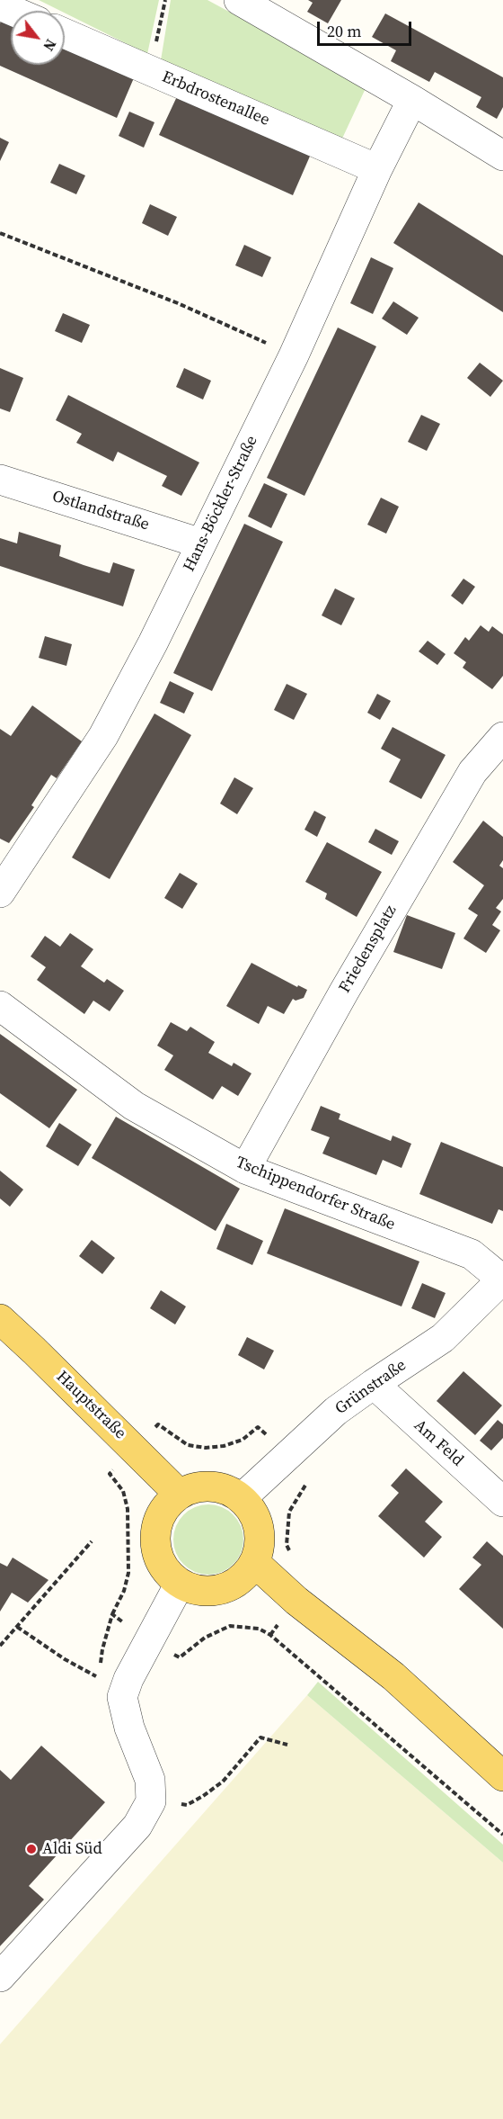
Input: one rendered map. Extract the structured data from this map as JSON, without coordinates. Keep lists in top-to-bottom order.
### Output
{
  "streets": {
    "main road": ["Hauptstraße"],
    "street": [
      "Erbdrostenallee",
      "Hans-Böckler-Straße",
      "Ostlandstraße",
      "Friedensplatz",
      "Tschippendorfer Straße",
      "Grünstraße",
      "Am Feld"
    ]
  },
  "crossings": [
    ["Erbdrostenallee", "Hans-Böckler-Straße"],
    ["Hans-Böckler-Straße", "Ostlandstraße"],
    ["Friedensplatz", "Tschippendorfer Straße"],
    ["Tschippendorfer Straße", "Grünstraße"],
    ["Grünstraße", "Hauptstraße"],
    ["Grünstraße", "Am Feld"]
  ],
  "places": ["Aldi Süd"],
  "scale_bar": "20 m",
  "north": "bottom right"
}
